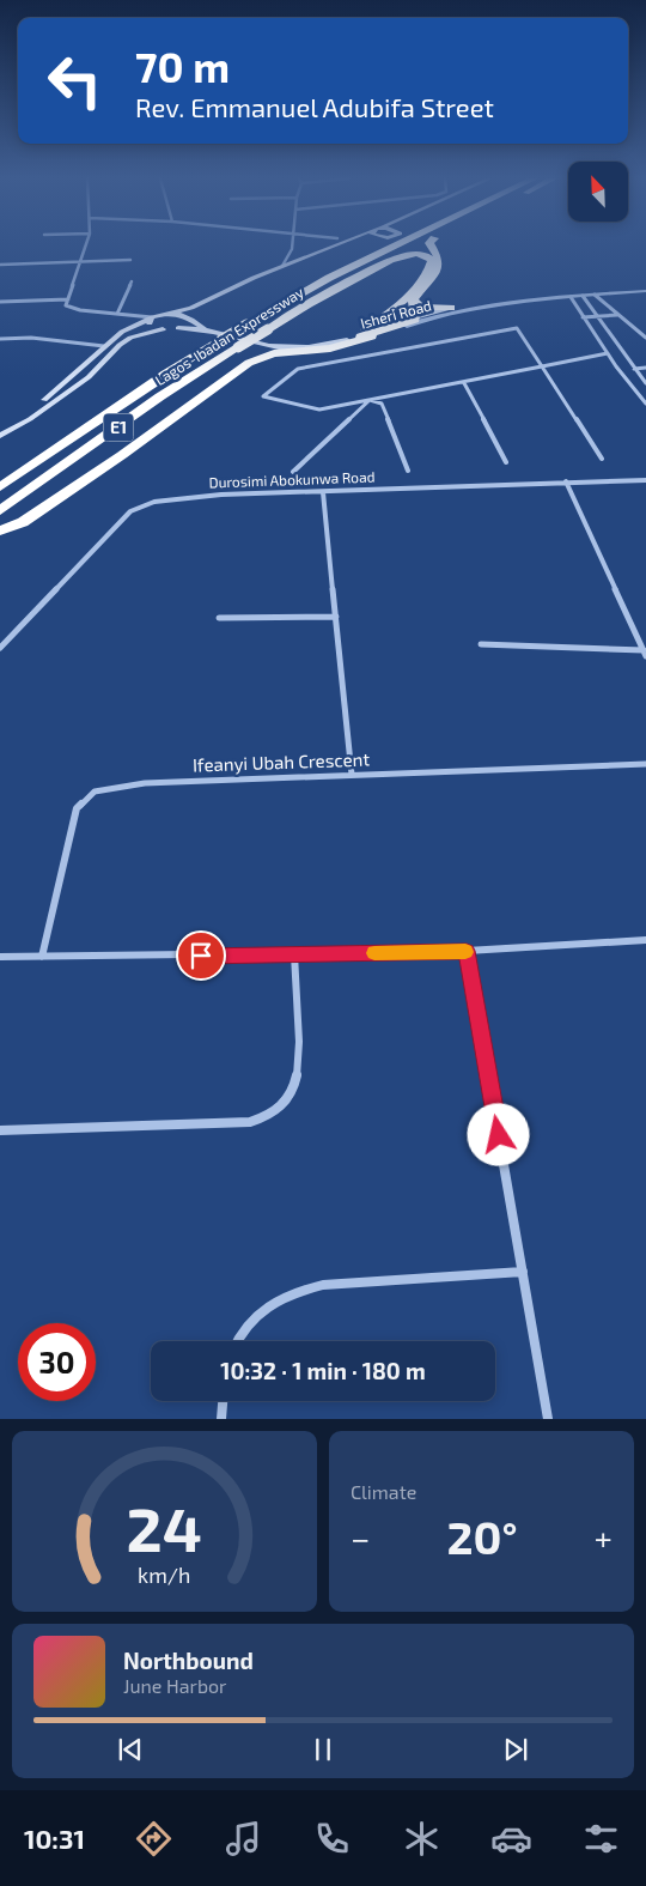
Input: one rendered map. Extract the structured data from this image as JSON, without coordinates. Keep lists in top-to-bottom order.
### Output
{
  "streets": {
    "highway": ["Lagos-Ibadan Expressway", "E1"],
    "main road": ["Isheri Road"],
    "street": ["Durosimi Abokunwa Road", "Ifeanyi Ubah Crescent"]
  },
  "north": "top left",
  "page": {
    "turn": ["70 m", "Rev. Emmanuel Adubifa Street"],
    "limit": "30",
    "trip": "10:32 · 1 min · 180 m",
    "tile": "Climate",
    "heat": ["−", "20°", "+"],
    "song": ["Northbound", "June Harbor"],
    "tabs": "10:31",
    "gauge": ["24", "km/h"]
  }
}
